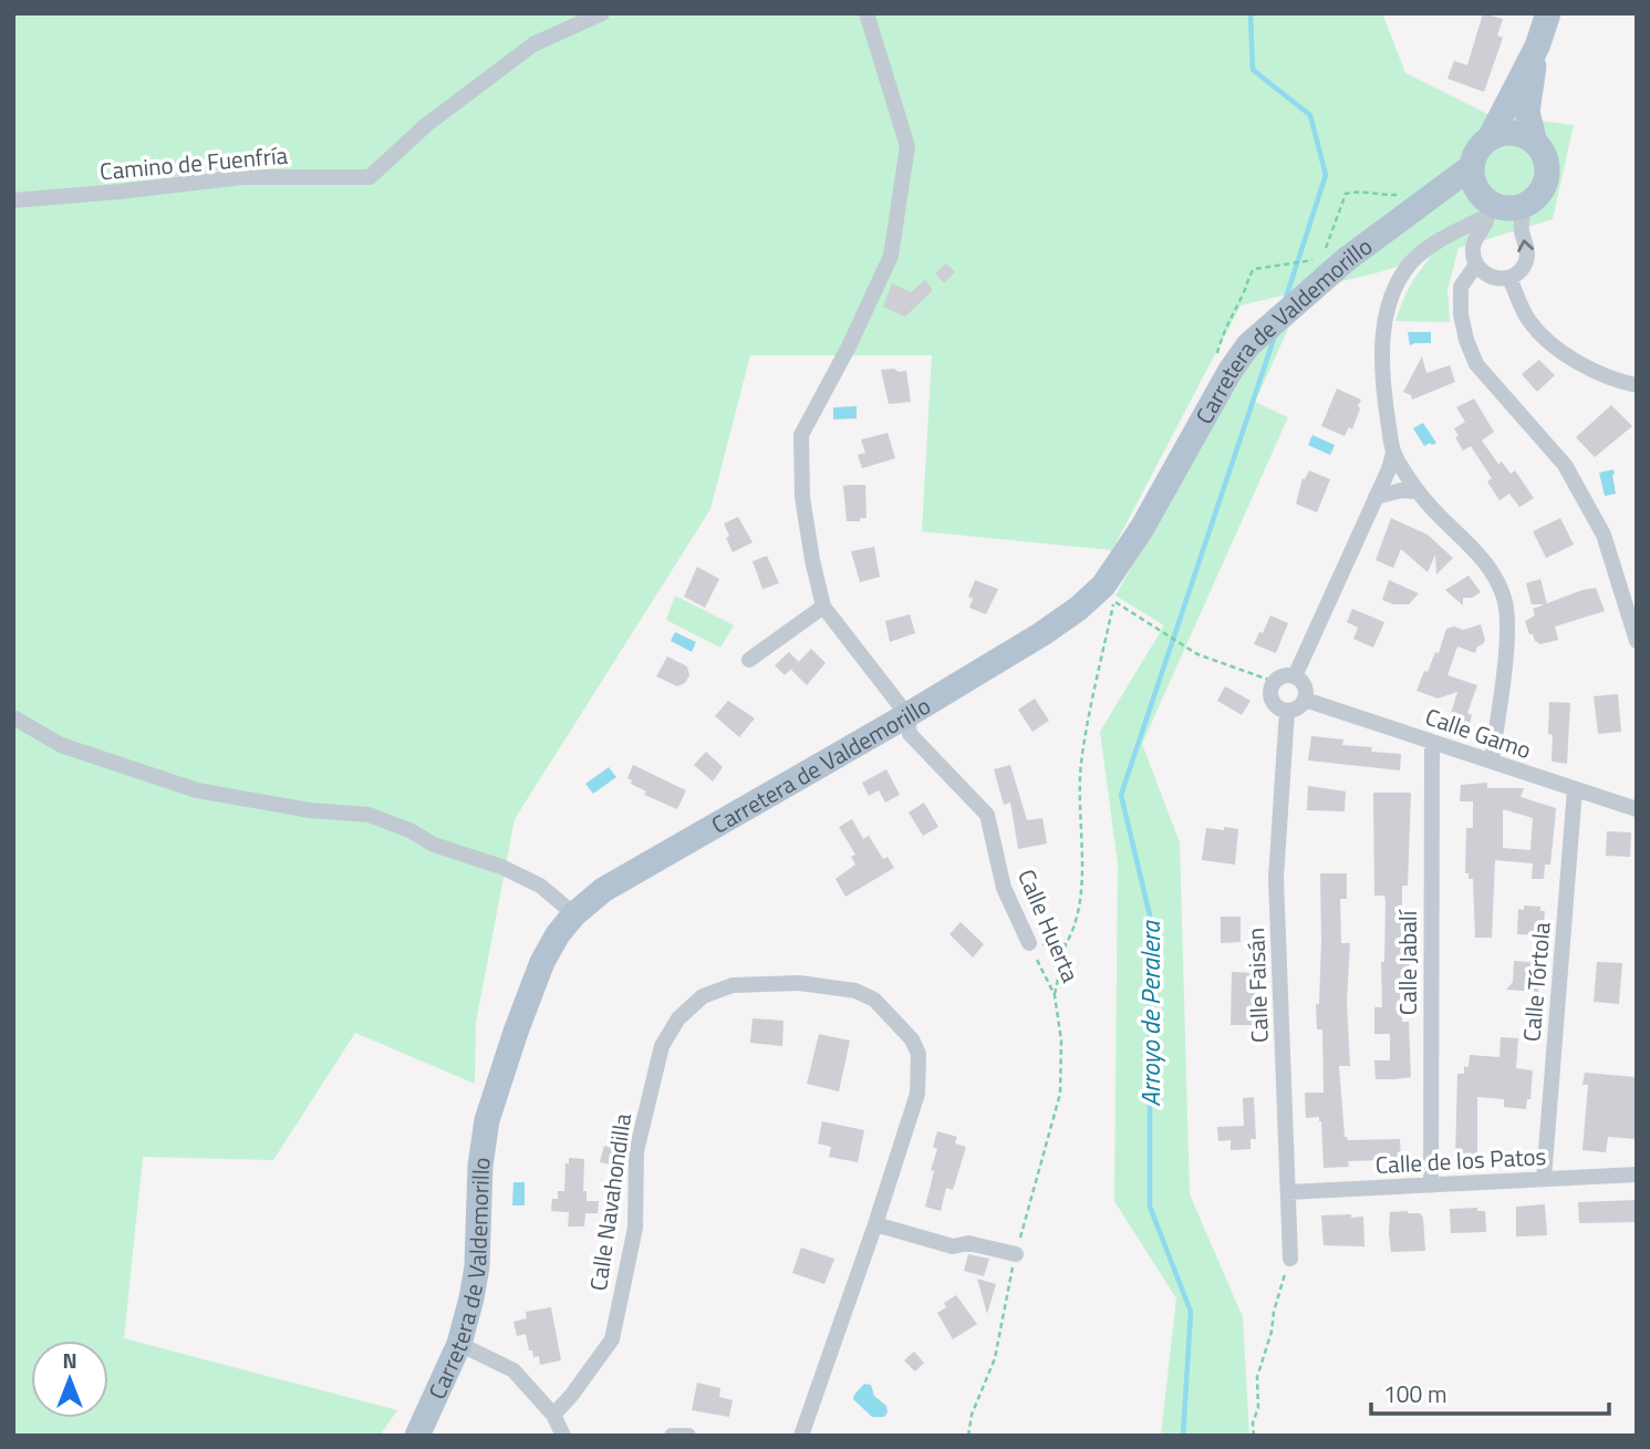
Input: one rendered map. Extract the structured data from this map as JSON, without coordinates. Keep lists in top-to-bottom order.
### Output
{
  "streets": {
    "main road": ["Carretera de Valdemorillo"],
    "street": [
      "Camino de Fuenfría",
      "Calle Gamo",
      "Calle Huerta",
      "Calle Jabalí",
      "Calle Tórtola",
      "Calle Faisán",
      "Calle de los Patos",
      "Calle Navahondilla"
    ]
  },
  "crossings": [
    ["Carretera de Valdemorillo", "Calle Huerta"],
    ["Calle Gamo", "Calle Jabalí"],
    ["Calle Gamo", "Calle Tórtola"],
    ["Calle Gamo", "Calle Faisán"],
    ["Calle Jabalí", "Calle de los Patos"],
    ["Calle Tórtola", "Calle de los Patos"],
    ["Calle Faisán", "Calle de los Patos"]
  ],
  "water": ["Arroyo de Peralera"],
  "scale_bar": "100 m",
  "north": "top"
}
